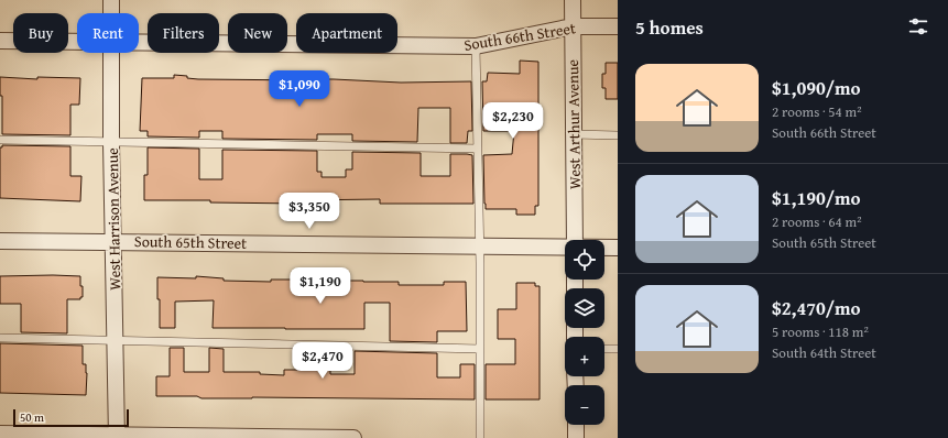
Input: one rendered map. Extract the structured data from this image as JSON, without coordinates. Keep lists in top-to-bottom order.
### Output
{
  "streets": {
    "street": [
      "South 66th Street",
      "West Arthur Avenue",
      "West Harrison Avenue",
      "South 65th Street"
    ]
  },
  "crossings": [
    ["South 66th Street", "West Arthur Avenue"],
    ["West Harrison Avenue", "South 65th Street"]
  ],
  "scale_bar": "50 m",
  "page": {
    "heading": "5 homes",
    "chip": [
      "Buy",
      "Rent",
      "Filters",
      "New",
      "Apartment"
    ],
    "list": [
      {
        "name": "$1,090/mo",
        "note": "2 rooms · 54 m² · South 66th Street"
      },
      {
        "name": "$1,190/mo",
        "note": "2 rooms · 64 m² · South 65th Street"
      },
      {
        "name": "$2,470/mo",
        "note": "5 rooms · 118 m² · South 64th Street"
      }
    ],
    "price": [
      "$1,090",
      "$2,230",
      "$3,350",
      "$1,190",
      "$2,470"
    ],
    "map_buttons": ["+", "−"],
    "scale": "50 m"
  }
}
